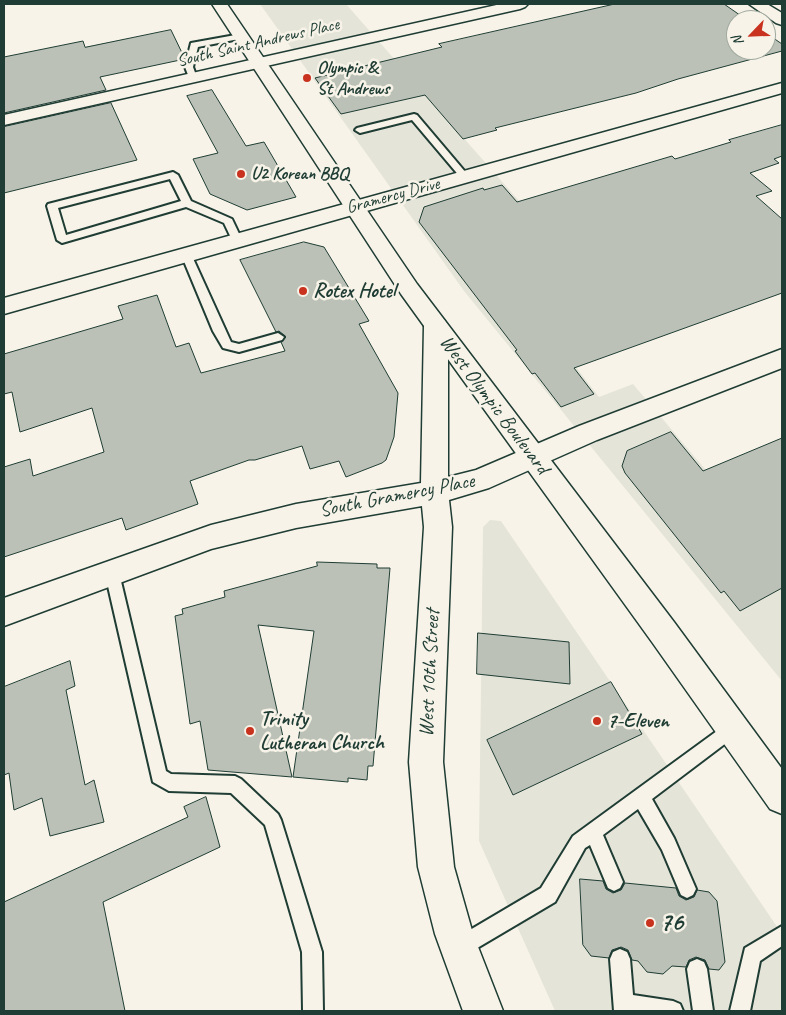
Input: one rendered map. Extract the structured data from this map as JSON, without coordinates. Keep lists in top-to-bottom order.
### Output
{
  "streets": {
    "street": [
      "South Saint Andrews Place",
      "Gramercy Drive",
      "West Olympic Boulevard",
      "South Gramercy Place",
      "West 10th Street"
    ]
  },
  "crossings": [
    ["South Saint Andrews Place", "West Olympic Boulevard"],
    ["Gramercy Drive", "West Olympic Boulevard"],
    ["West Olympic Boulevard", "South Gramercy Place"],
    ["West Olympic Boulevard", "West 10th Street"],
    ["South Gramercy Place", "West 10th Street"]
  ],
  "places": [
    "Olympic & St Andrews",
    "U2 Korean BBQ",
    "Rotex Hotel",
    "7-Eleven",
    "Trinity Lutheran Church",
    "76"
  ],
  "north": "bottom left"
}
